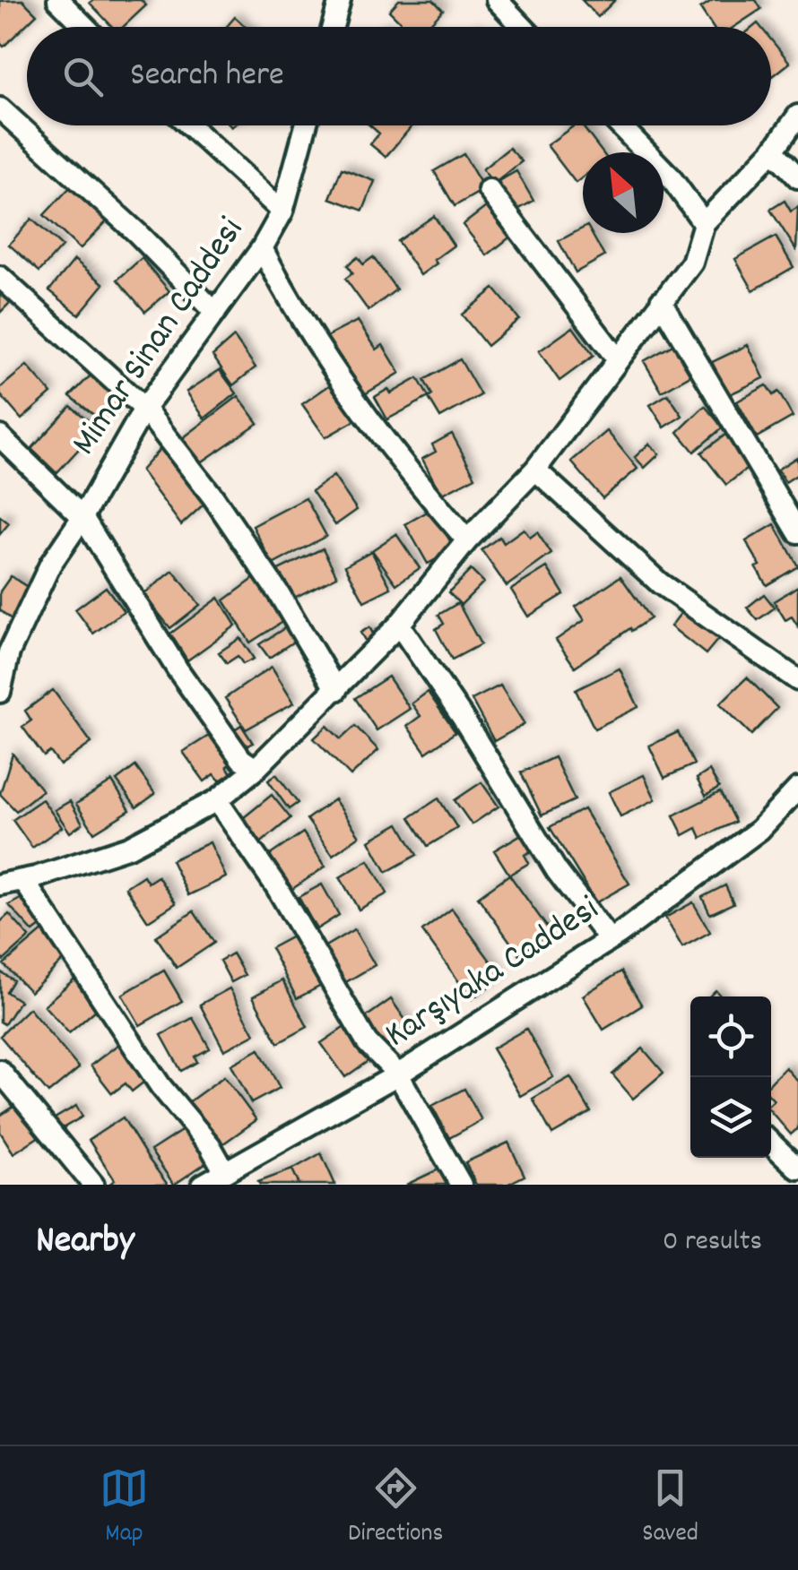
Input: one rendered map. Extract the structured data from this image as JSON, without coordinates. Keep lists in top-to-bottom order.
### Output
{
  "streets": {
    "street": ["Mimar Sinan Caddesi", "Karşıyaka Caddesi"]
  },
  "north": "top left",
  "page": {
    "search": "Search here",
    "heading": ["Nearby", "0 results"],
    "nav": ["Map", "Directions", "Saved"]
  }
}
